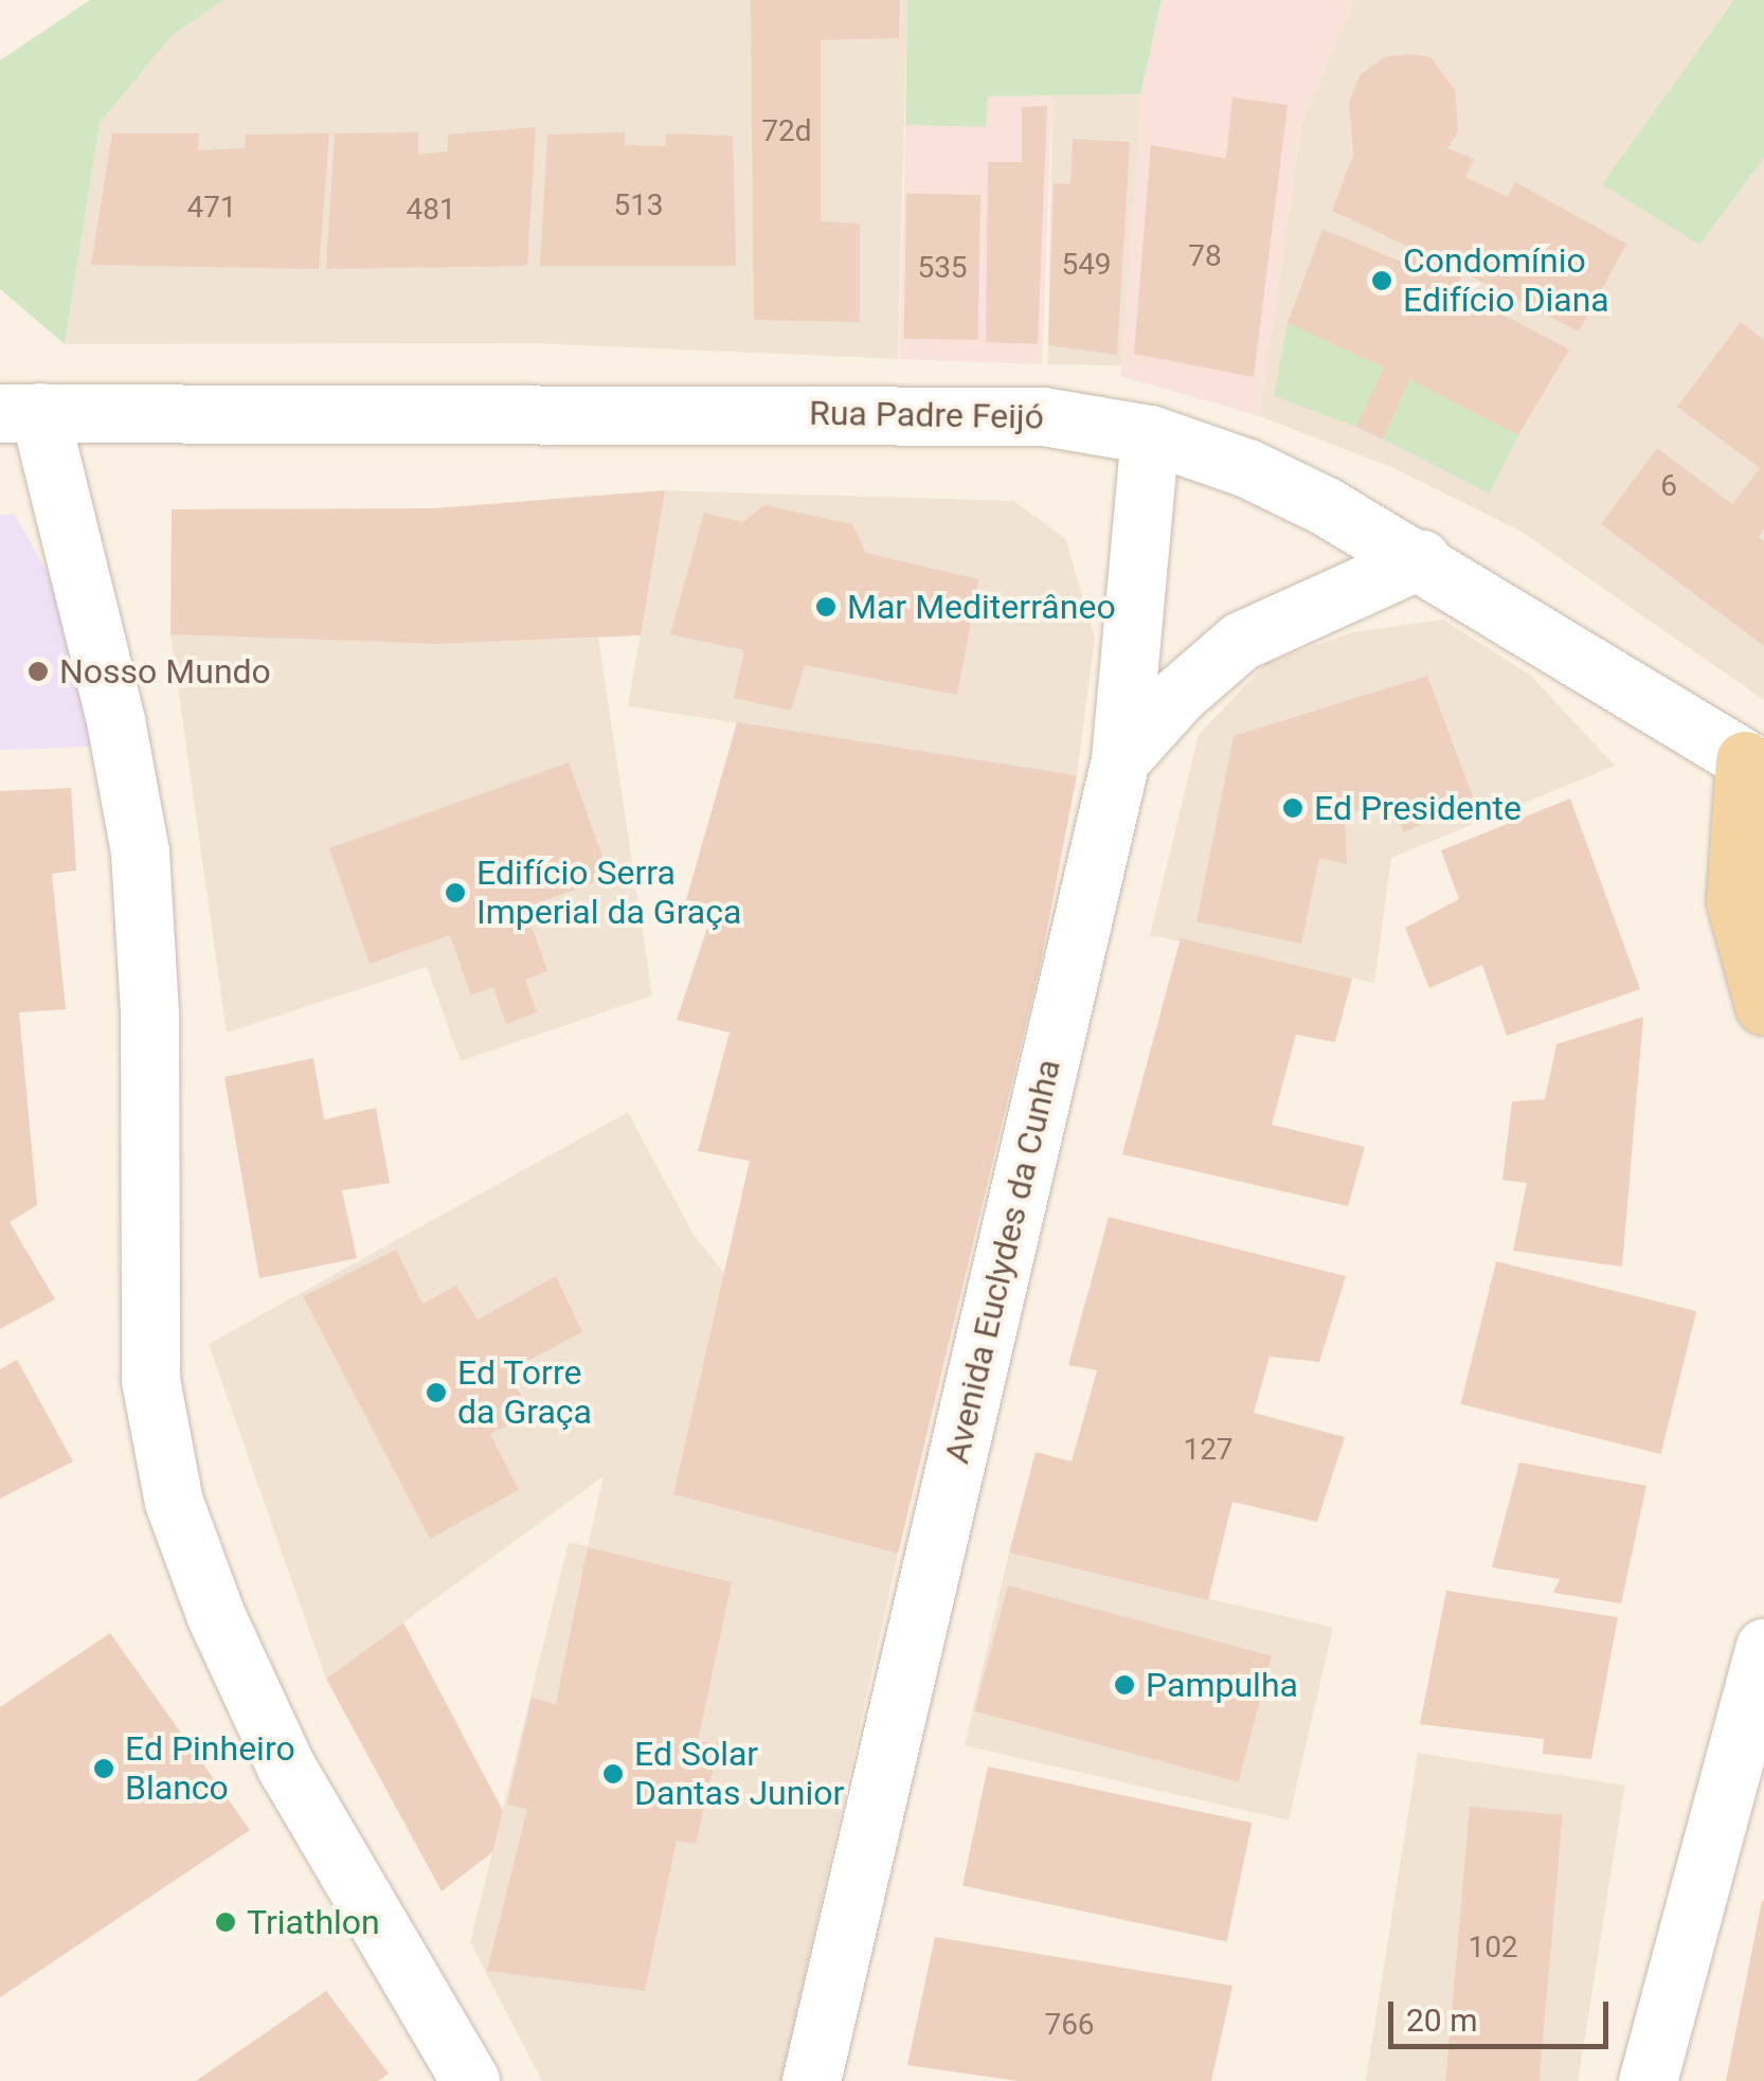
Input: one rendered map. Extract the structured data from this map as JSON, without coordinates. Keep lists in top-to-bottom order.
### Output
{
  "streets": {
    "main road": ["Rua Padre Feijó", "Avenida Euclydes da Cunha"]
  },
  "crossings": [
    ["Rua Padre Feijó", "Avenida Euclydes da Cunha"]
  ],
  "places": [
    "Condomínio Edifício Diana",
    "Mar Mediterrâneo",
    "Nosso Mundo",
    "Ed Presidente",
    "Edifício Serra Imperial da Graça",
    "Ed Torre da Graça",
    "Pampulha",
    "Ed Pinheiro Blanco",
    "Ed Solar Dantas Junior",
    "Triathlon"
  ],
  "house_numbers": [
    "72d",
    "513",
    "471",
    "481",
    "78",
    "549",
    "535",
    "6",
    "127",
    "102",
    "766"
  ],
  "scale_bar": "20 m"
}
